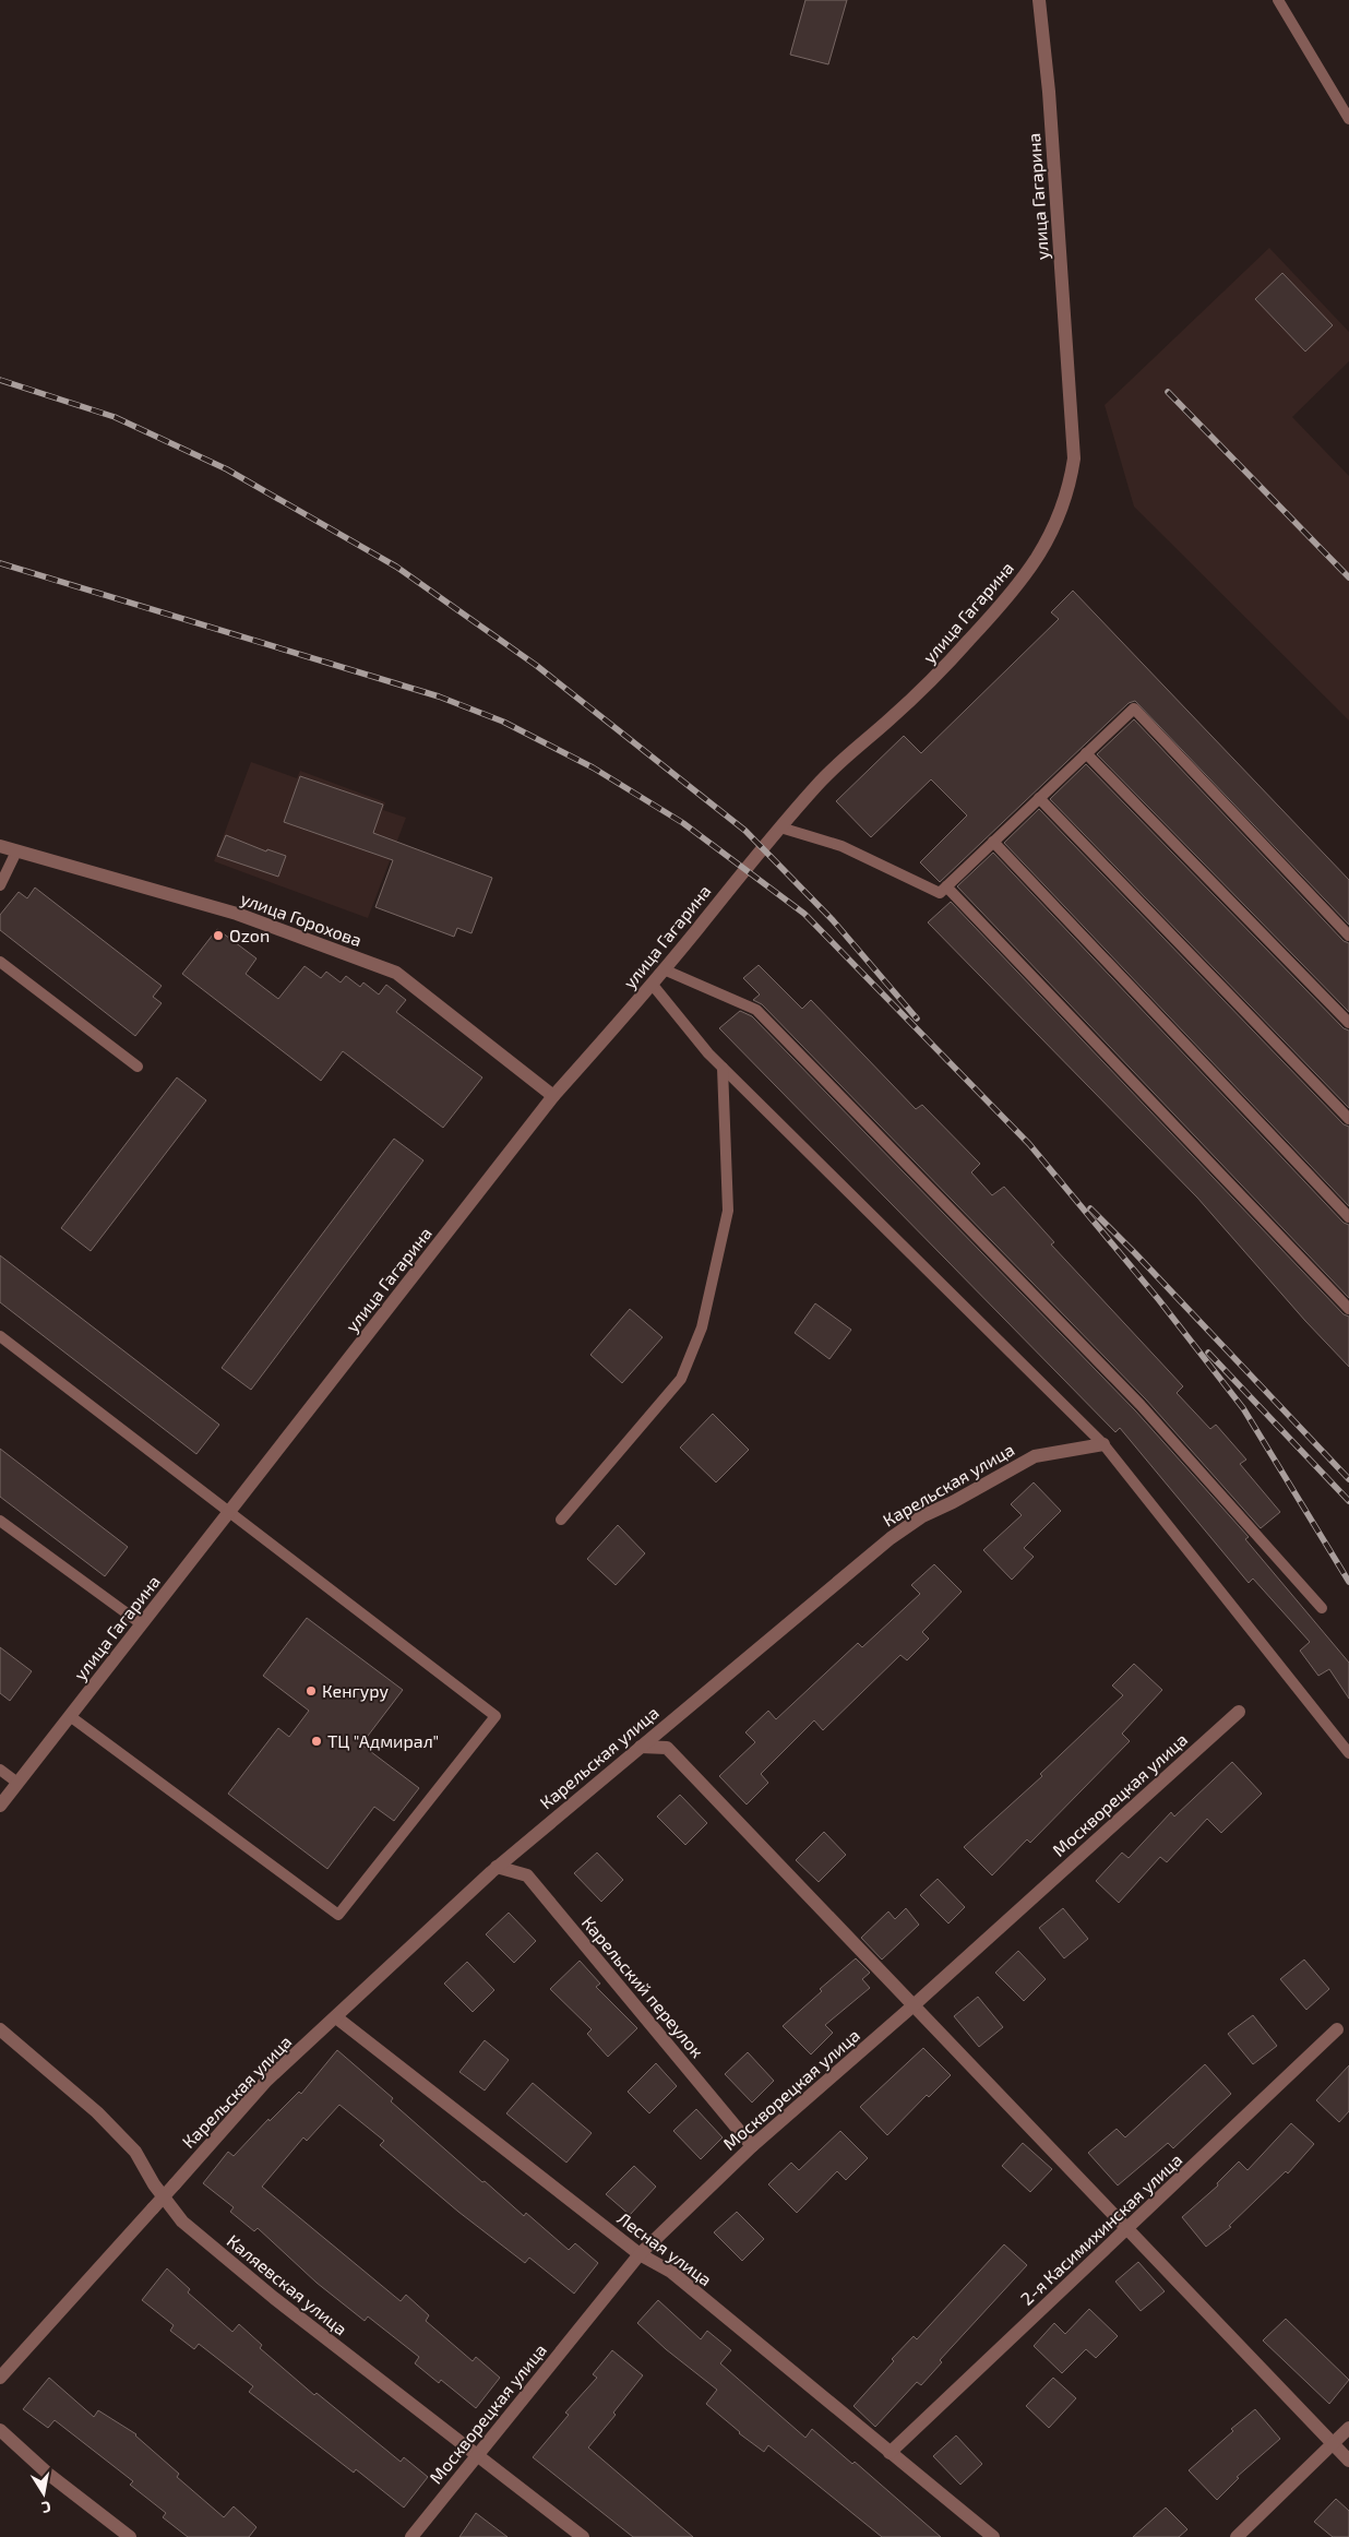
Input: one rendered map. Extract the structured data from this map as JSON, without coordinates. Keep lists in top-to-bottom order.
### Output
{
  "streets": {
    "street": [
      "улица Гагарина",
      "улица Горохова",
      "Карельская улица",
      "Москворецкая улица",
      "Карельский переулок",
      "2-я Касимихинская улица",
      "Лесная улица",
      "Каляевская улица"
    ]
  },
  "crossings": [
    ["улица Гагарина", "улица Горохова"],
    ["Карельская улица", "Карельский переулок"],
    ["Карельская улица", "Лесная улица"],
    ["Москворецкая улица", "Карельский переулок"],
    ["Москворецкая улица", "Лесная улица"],
    ["Москворецкая улица", "Каляевская улица"],
    ["2-я Касимихинская улица", "Лесная улица"]
  ],
  "places": ["Ozon", "Кенгуру", "ТЦ \"Адмирал\""],
  "north": "bottom"
}
